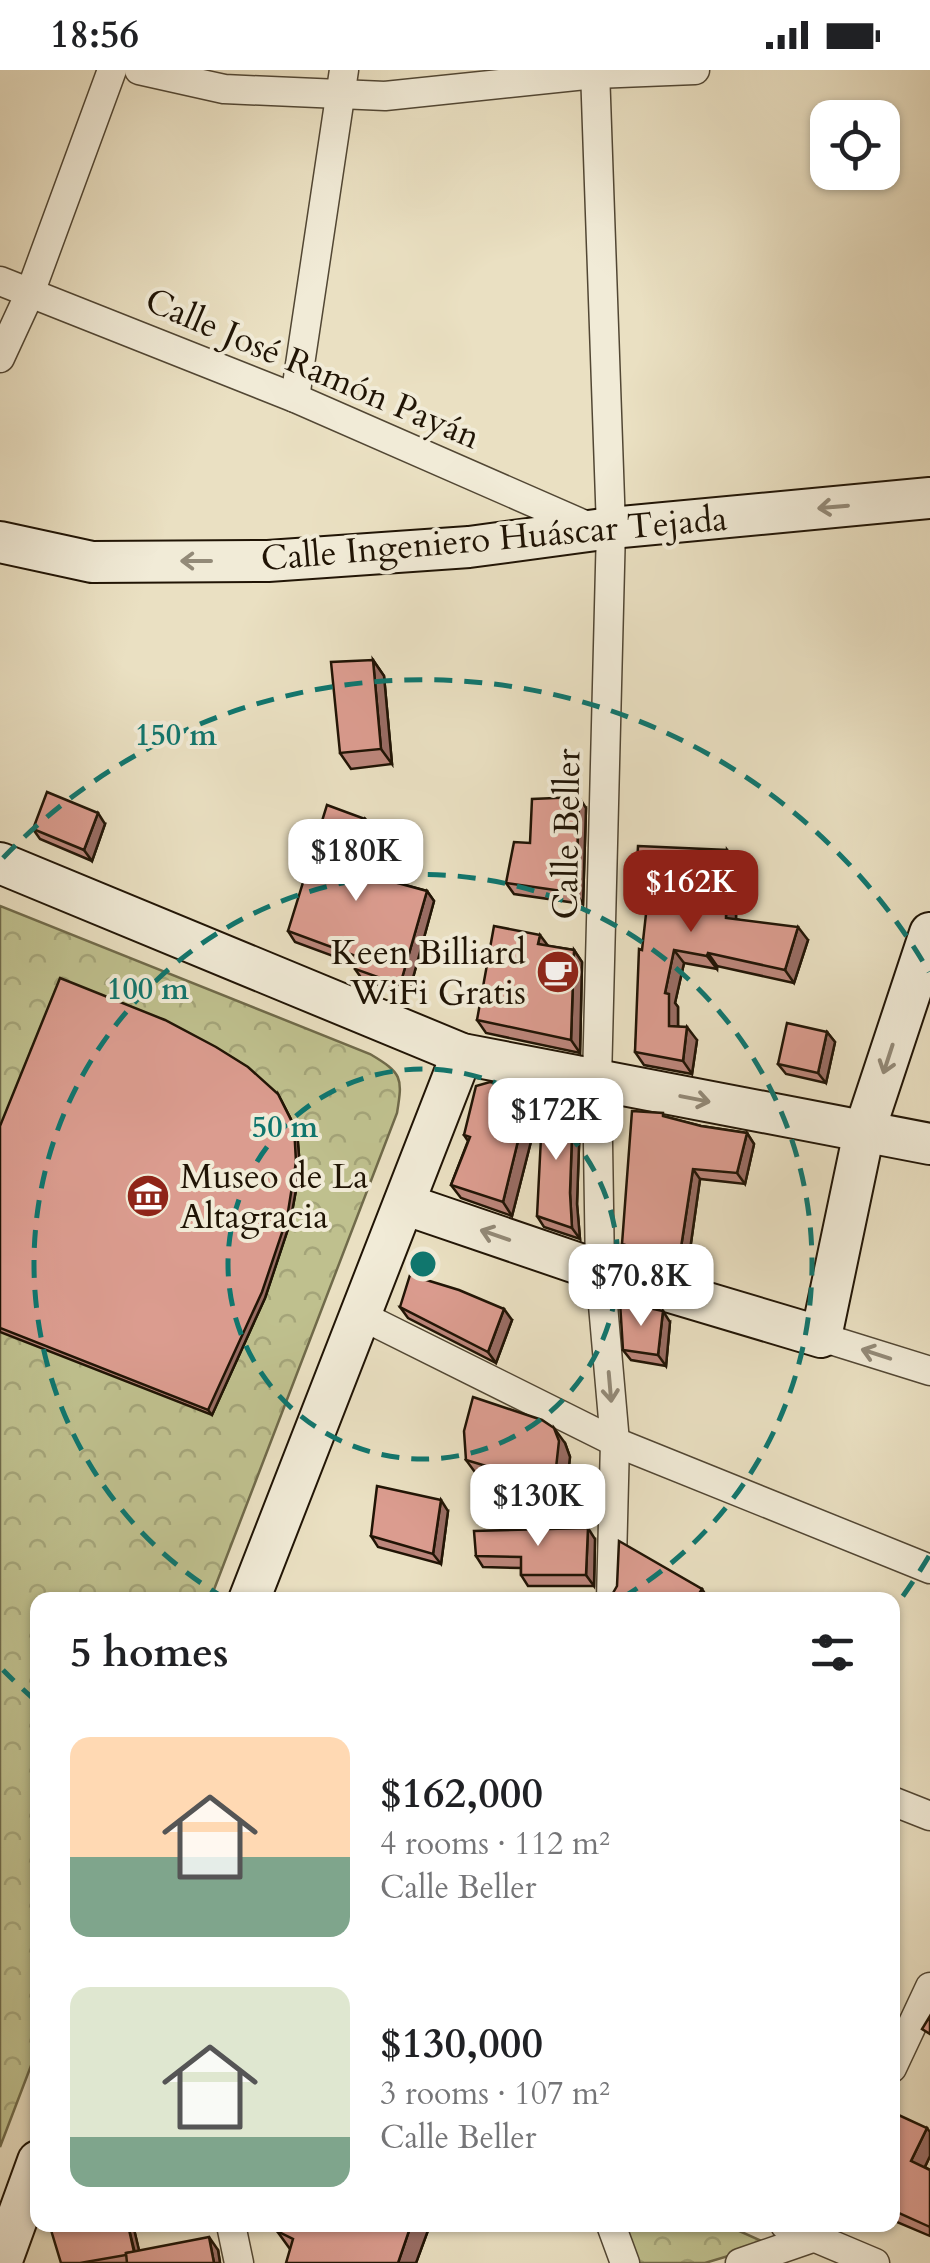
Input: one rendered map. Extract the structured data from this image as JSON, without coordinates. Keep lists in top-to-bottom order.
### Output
{
  "streets": {
    "main road": ["Calle Ingeniero Huáscar Tejada"],
    "street": ["Calle José Ramón Payán", "Calle Beller"]
  },
  "crossings": [
    ["Calle José Ramón Payán", "Calle Ingeniero Huáscar Tejada"],
    ["Calle José Ramón Payán", "Calle Beller"],
    ["Calle Ingeniero Huáscar Tejada", "Calle Beller"]
  ],
  "one_way": ["Calle Ingeniero Huáscar Tejada"],
  "places": {
    "cafe": ["Keen Billiard WiFi Gratis"],
    "museum": ["Museo de La Altagracia"]
  },
  "page": {
    "status": "18:56",
    "price": [
      "$180K",
      "$162K",
      "$172K",
      "$70.8K",
      "$130K"
    ],
    "heading": "5 homes",
    "list": [
      {
        "name": "$162,000",
        "note": "4 rooms · 112 m² · Calle Beller"
      },
      {
        "name": "$130,000",
        "note": "3 rooms · 107 m² · Calle Beller"
      }
    ]
  },
  "rings": ["150 m", "100 m", "50 m"]
}
